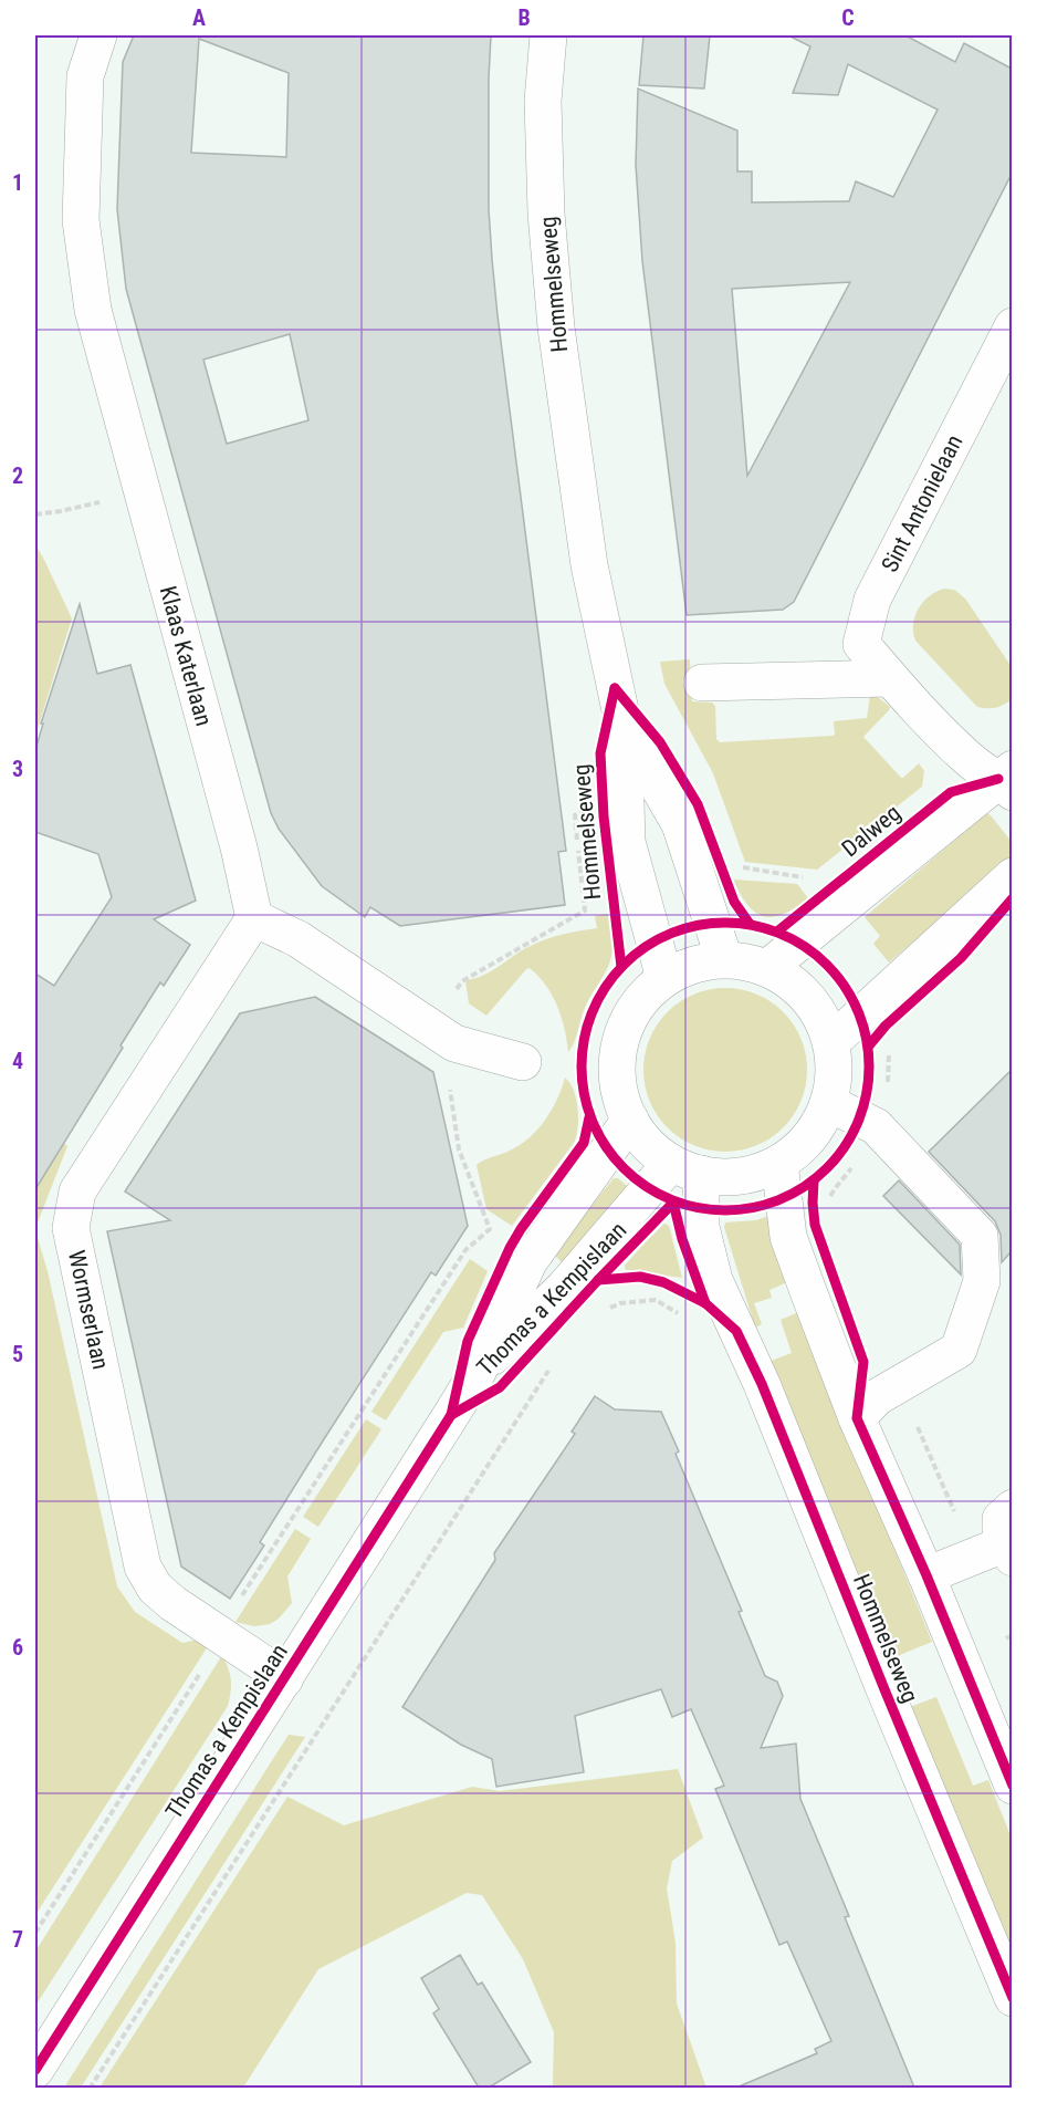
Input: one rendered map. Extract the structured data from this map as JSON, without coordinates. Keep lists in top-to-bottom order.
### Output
{
  "streets": {
    "street": [
      "Hommelseweg",
      "Sint Antonielaan",
      "Klaas Katerlaan",
      "Dalweg",
      "Thomas a Kempislaan",
      "Wormserlaan"
    ]
  },
  "crossings": [
    ["Hommelseweg", "Dalweg"],
    ["Hommelseweg", "Thomas a Kempislaan"],
    ["Sint Antonielaan", "Dalweg"],
    ["Klaas Katerlaan", "Wormserlaan"],
    ["Dalweg", "Thomas a Kempislaan"],
    ["Thomas a Kempislaan", "Wormserlaan"]
  ],
  "grid": {
    "columns": ["A", "B", "C"],
    "rows": [
      "1",
      "2",
      "3",
      "4",
      "5",
      "6",
      "7"
    ]
  }
}
